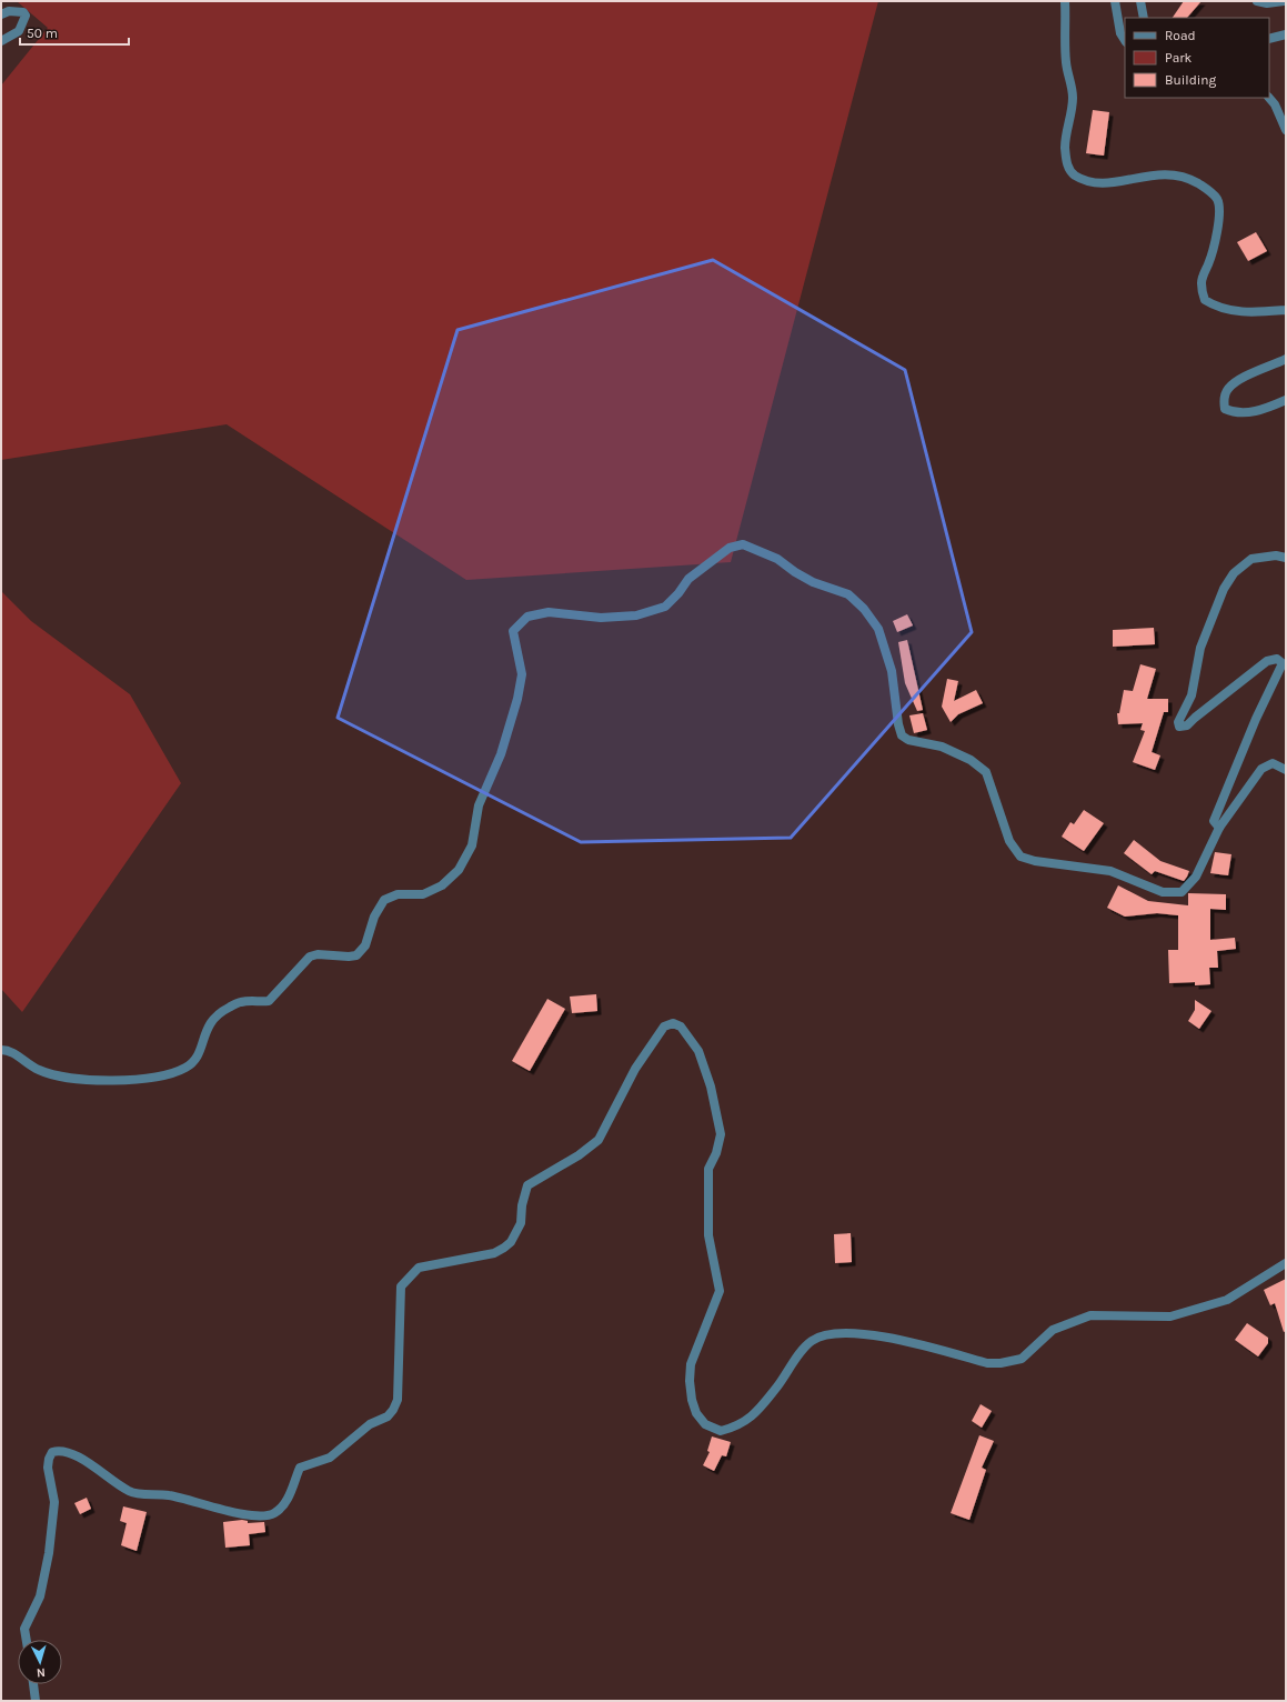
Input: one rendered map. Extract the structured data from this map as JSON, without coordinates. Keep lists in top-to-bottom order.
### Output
{
  "legend": ["Road", "Park", "Building"],
  "scale_bar": "50 m",
  "north": "bottom"
}
